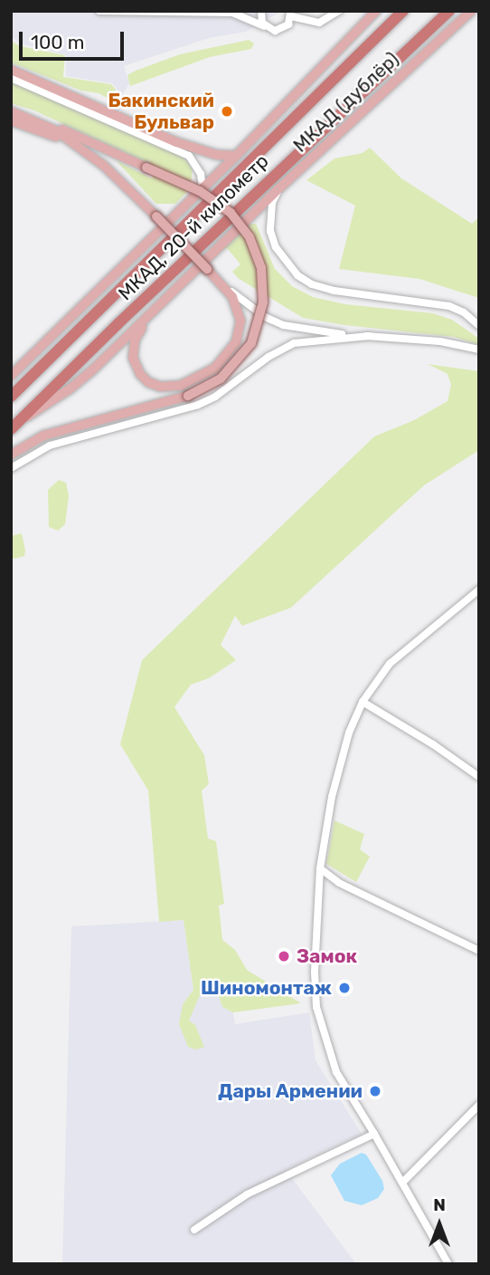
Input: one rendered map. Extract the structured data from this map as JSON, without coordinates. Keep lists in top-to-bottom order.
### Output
{
  "streets": {
    "highway": ["МКАД, 20-й километр"],
    "main road": ["МКАД (дублёр)"]
  },
  "crossings": [
    ["МКАД (дублёр)", "МКАД, 20-й километр"]
  ],
  "places": [
    "Бакинский Бульвар",
    "Замок",
    "Шиномонтаж",
    "Дары Армении"
  ],
  "scale_bar": "100 m",
  "north": "top"
}
